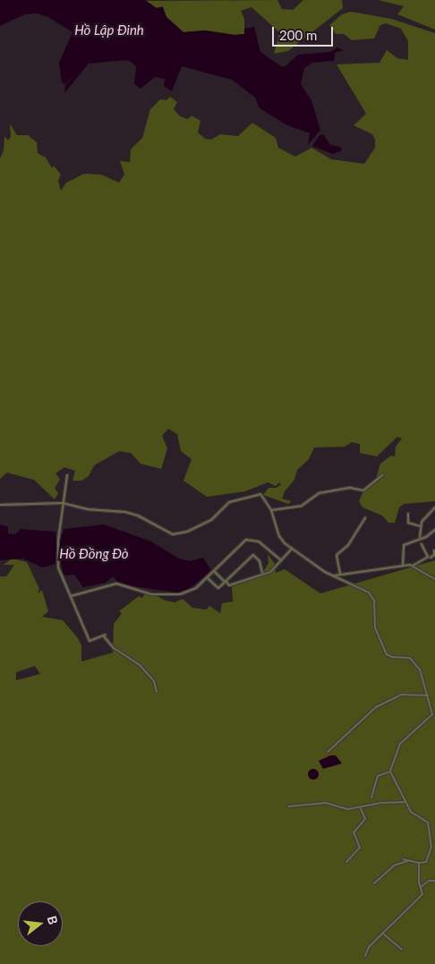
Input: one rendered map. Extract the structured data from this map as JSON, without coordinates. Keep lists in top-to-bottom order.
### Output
{
  "water": ["Hồ Lập Đinh", "Hồ Đồng Đò"],
  "scale_bar": "200 m",
  "north": "right"
}
